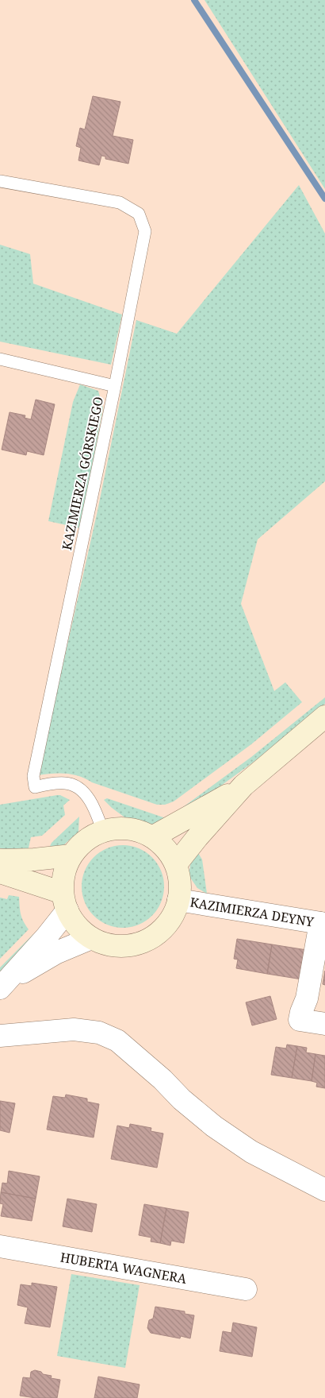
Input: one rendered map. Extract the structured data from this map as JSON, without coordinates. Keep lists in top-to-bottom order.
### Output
{
  "streets": {
    "street": ["KAZIMIERZA DEYNY", "HUBERTA WAGNERA"],
    "lane": ["KAZIMIERZA GÓRSKIEGO"]
  },
  "crossings": [
    ["KAZIMIERZA GÓRSKIEGO", "KAZIMIERZA DEYNY"]
  ]
}
